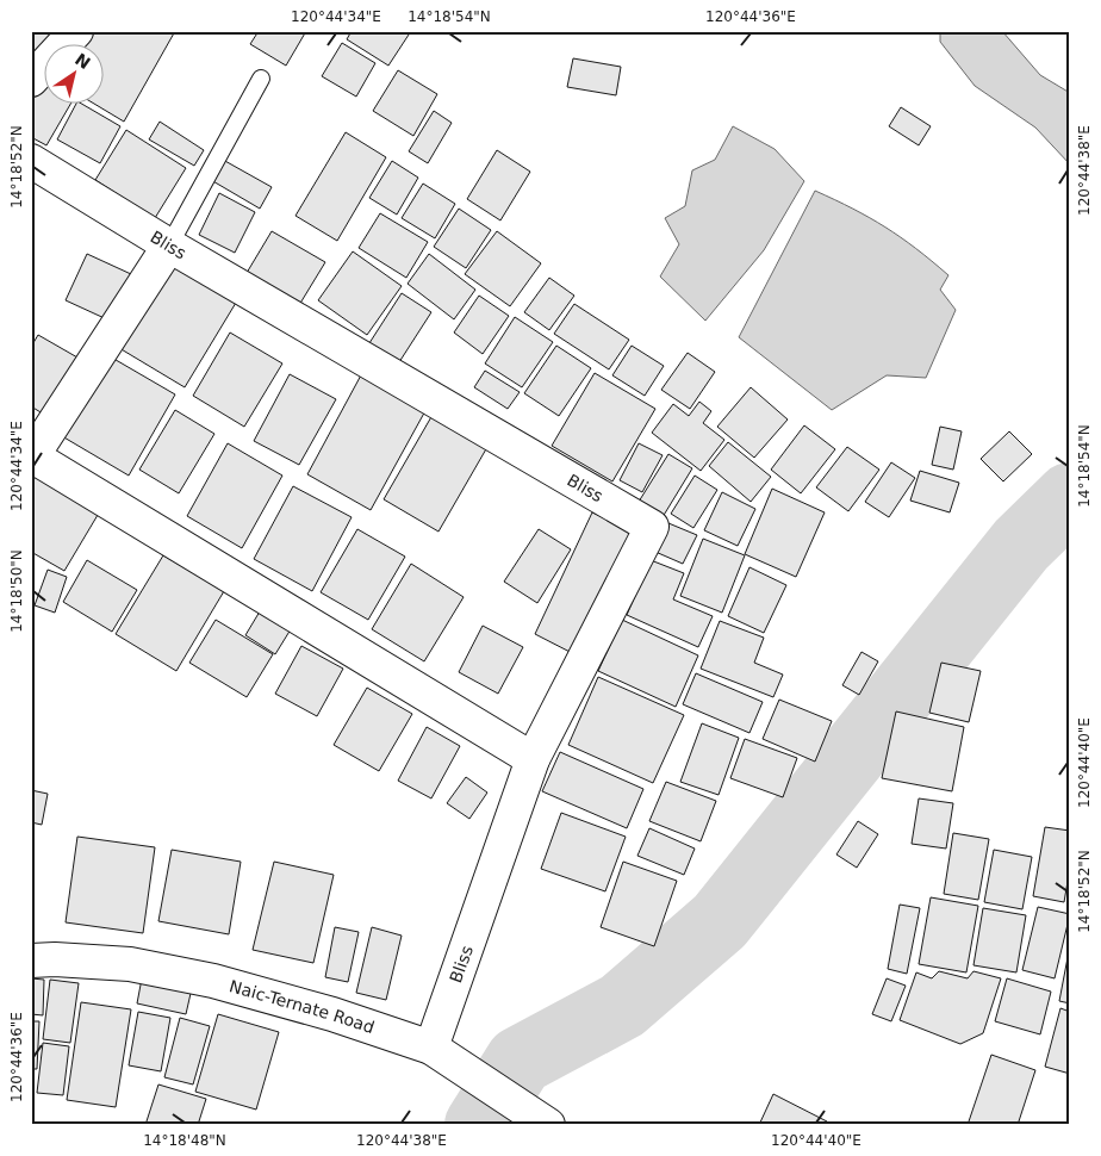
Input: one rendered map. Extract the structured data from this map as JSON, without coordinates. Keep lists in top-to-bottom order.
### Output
{
  "streets": {
    "street": ["Bliss", "Naic-Ternate Road"]
  },
  "crossings": [
    ["Bliss", "Naic-Ternate Road"]
  ],
  "north": "top right",
  "coordinates": [
    "120°44'34\"E",
    "14°18'54\"N",
    "120°44'36\"E",
    "14°18'52\"N",
    "120°44'38\"E",
    "14°18'50\"N",
    "120°44'40\"E",
    "14°18'48\"N"
  ]
}
